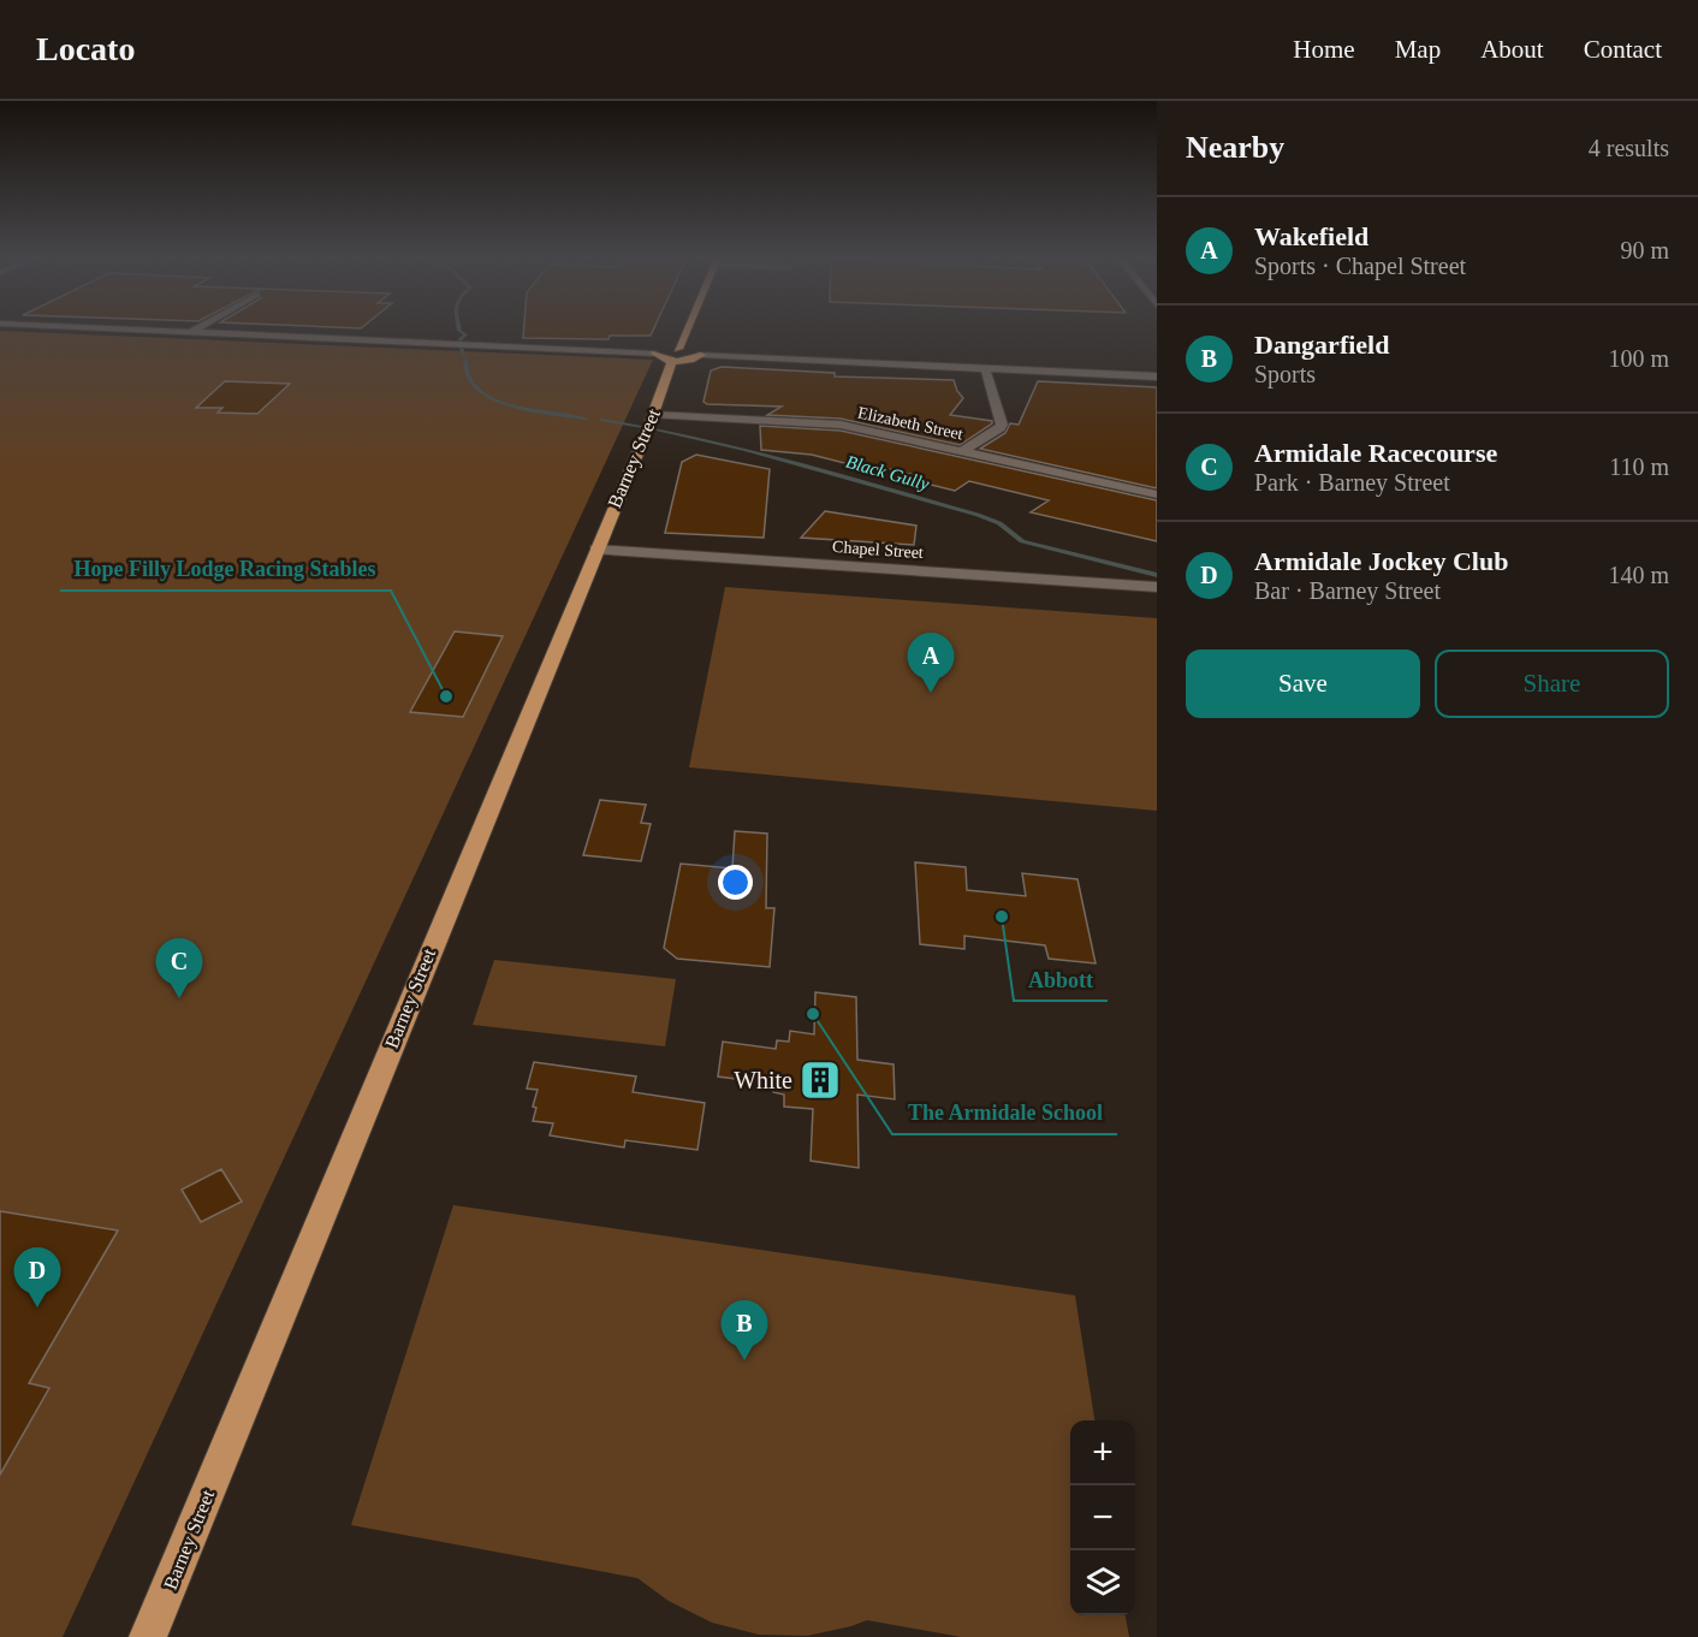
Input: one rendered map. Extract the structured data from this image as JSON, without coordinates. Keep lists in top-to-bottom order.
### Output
{
  "streets": {
    "main road": ["Barney Street"],
    "street": ["Elizabeth Street", "Chapel Street"]
  },
  "crossings": [
    ["Elizabeth Street", "Barney Street"],
    ["Barney Street", "Chapel Street"]
  ],
  "water": ["Black Gully"],
  "places": {
    "other": ["Hope Filly Lodge Racing Stables", "Abbott", "The Armidale School"],
    "building": ["White"]
  },
  "page": {
    "header": "Locato",
    "nav": [
      "Home",
      "Map",
      "About",
      "Contact"
    ],
    "heading": ["Nearby", "4 results"],
    "list": [
      {
        "mark": "A",
        "name": "Wakefield",
        "note": "Sports · Chapel Street",
        "value": "90 m"
      },
      {
        "mark": "B",
        "name": "Dangarfield",
        "note": "Sports",
        "value": "100 m"
      },
      {
        "mark": "C",
        "name": "Armidale Racecourse",
        "note": "Park · Barney Street",
        "value": "110 m"
      },
      {
        "mark": "D",
        "name": "Armidale Jockey Club",
        "note": "Bar · Barney Street",
        "value": "140 m"
      }
    ],
    "buttons": ["Save", "Share"],
    "pins": [
      "A",
      "C",
      "D",
      "B"
    ],
    "map_buttons": ["+", "−"]
  }
}
